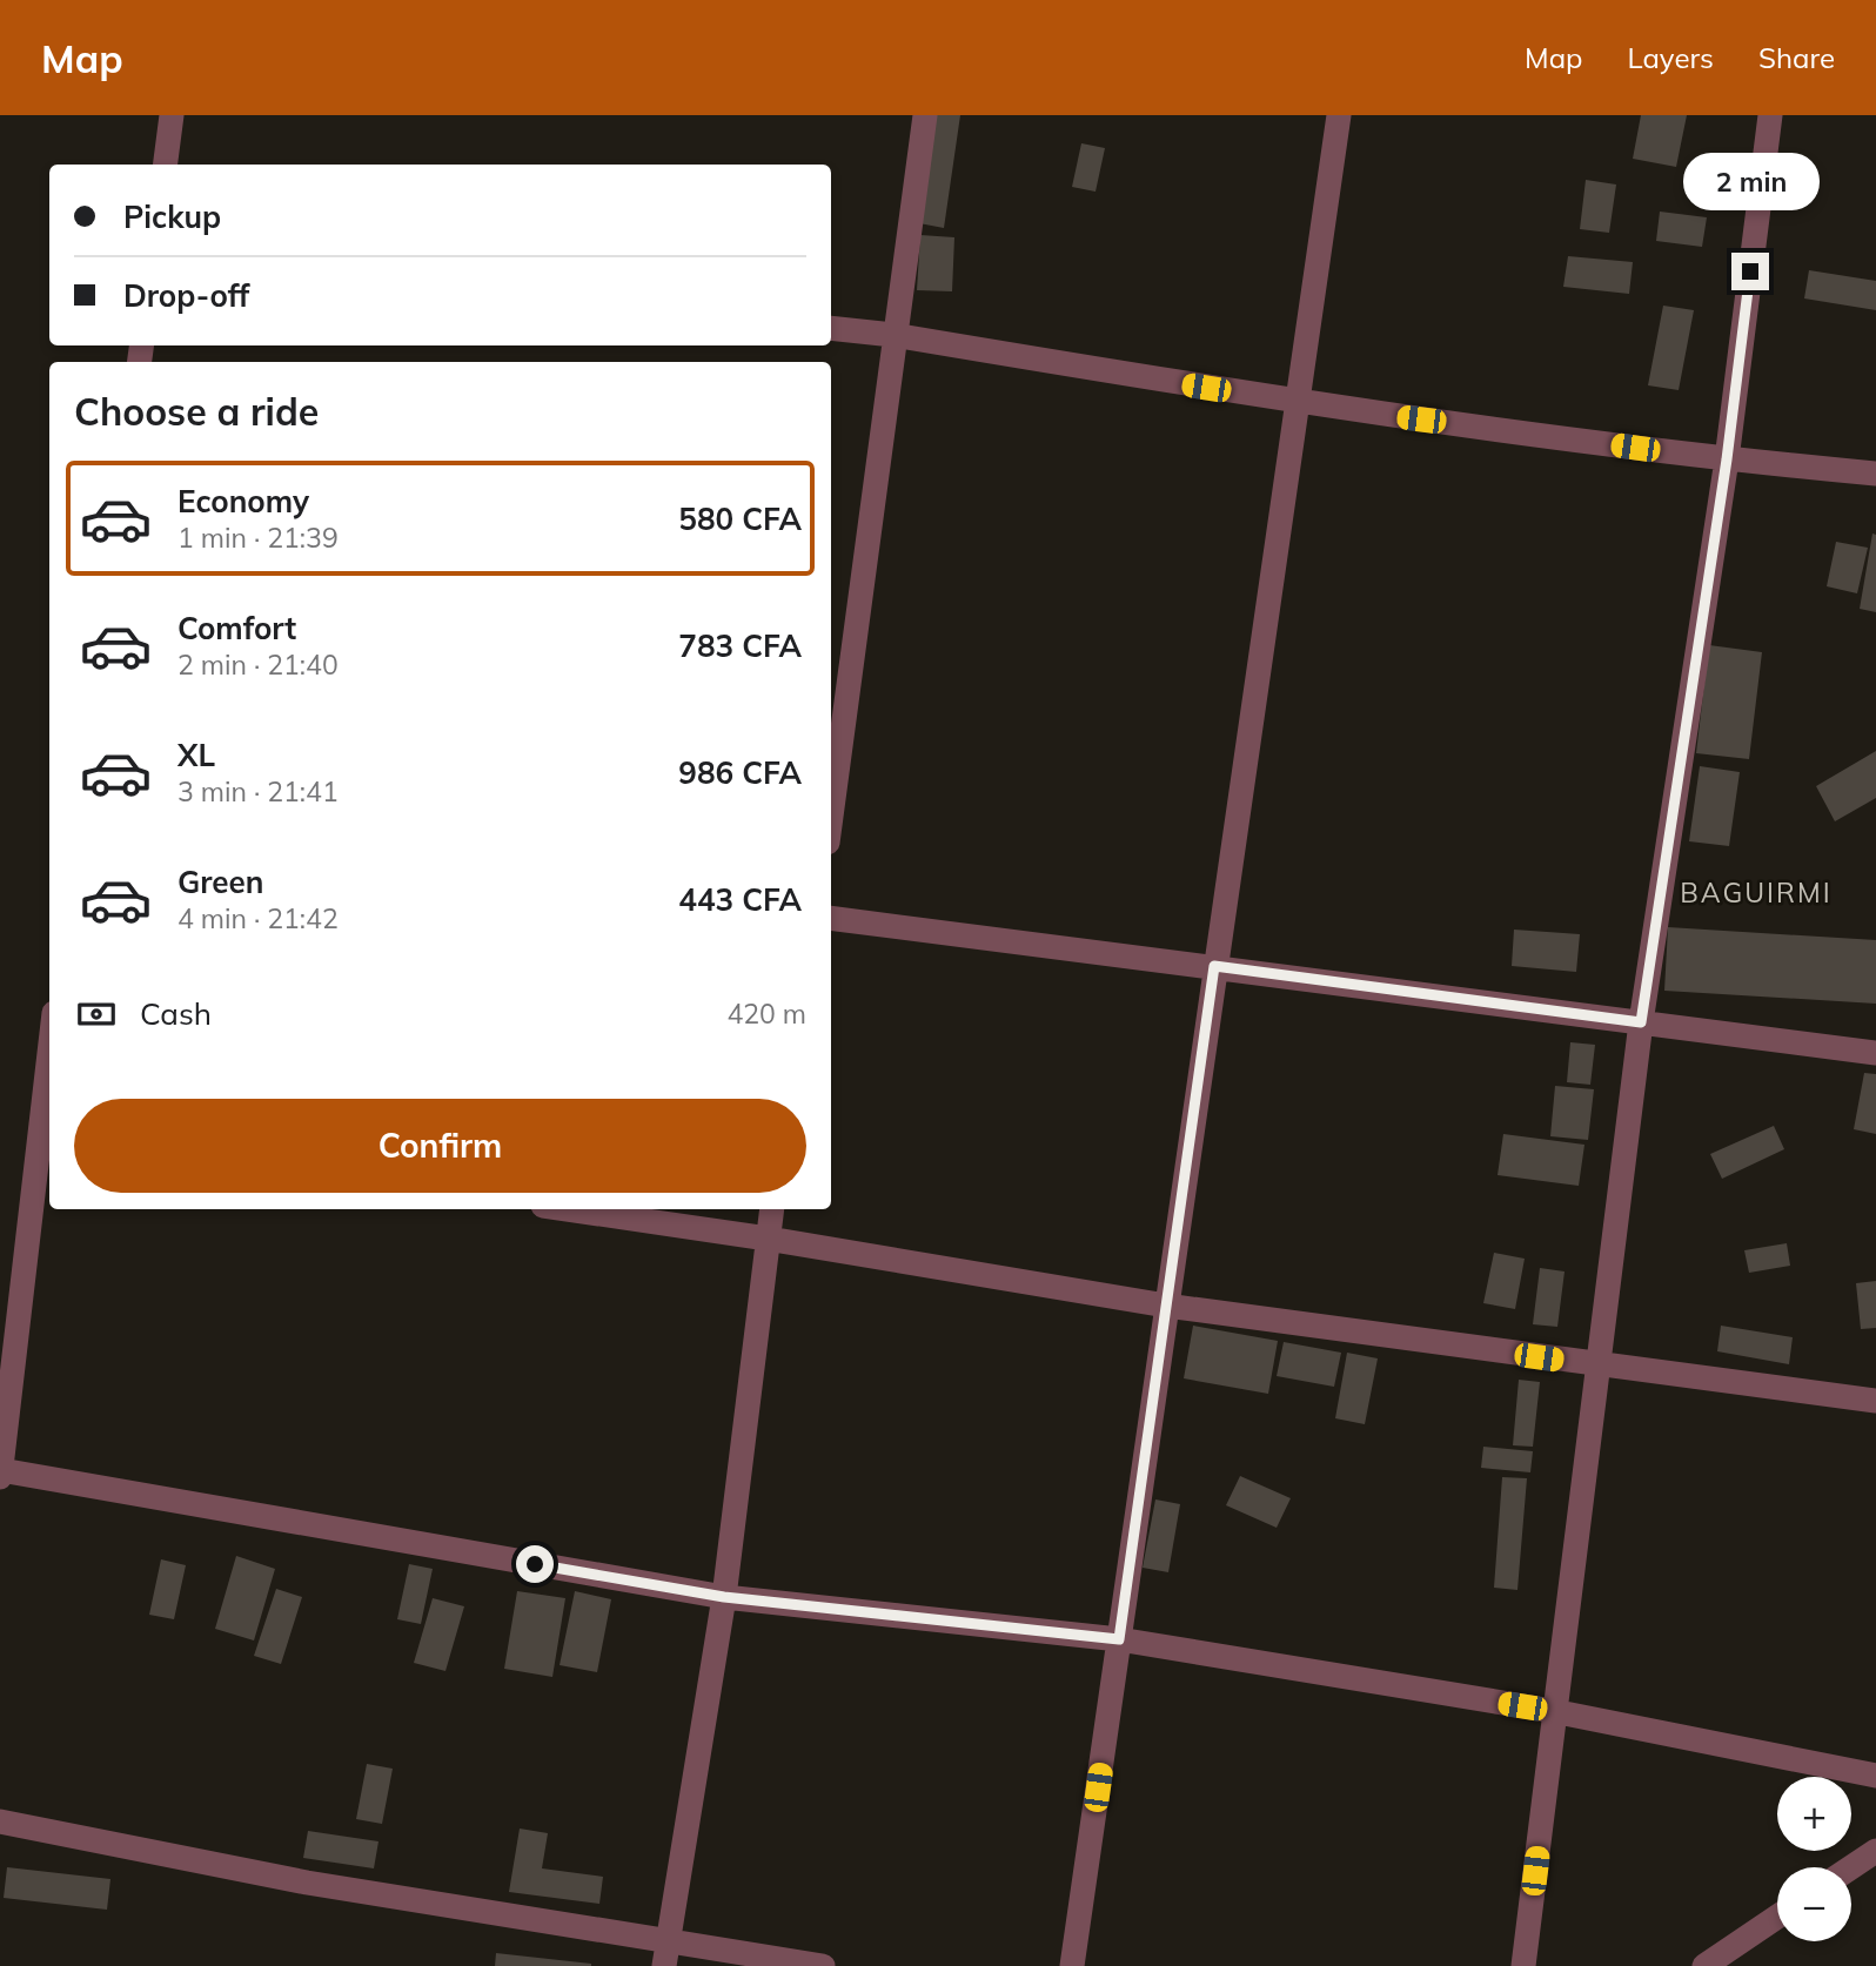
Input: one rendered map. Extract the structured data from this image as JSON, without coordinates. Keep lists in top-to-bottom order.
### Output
{
  "districts": ["BAGUIRMI"],
  "page": {
    "header": "Map",
    "nav": ["Map", "Layers", "Share"],
    "bubble": "2 min",
    "banner": ["Pickup", "Drop-off"],
    "heading": "Choose a ride",
    "list": [
      {
        "name": "Economy",
        "note": "1 min · 21:39",
        "value": "580 CFA"
      },
      {
        "name": "Comfort",
        "note": "2 min · 21:40",
        "value": "783 CFA"
      },
      {
        "name": "XL",
        "note": "3 min · 21:41",
        "value": "986 CFA"
      },
      {
        "name": "Green",
        "note": "4 min · 21:42",
        "value": "443 CFA"
      }
    ],
    "pay": ["Cash", "420 m"],
    "buttons": "Confirm",
    "map_buttons": ["+", "−"]
  }
}
